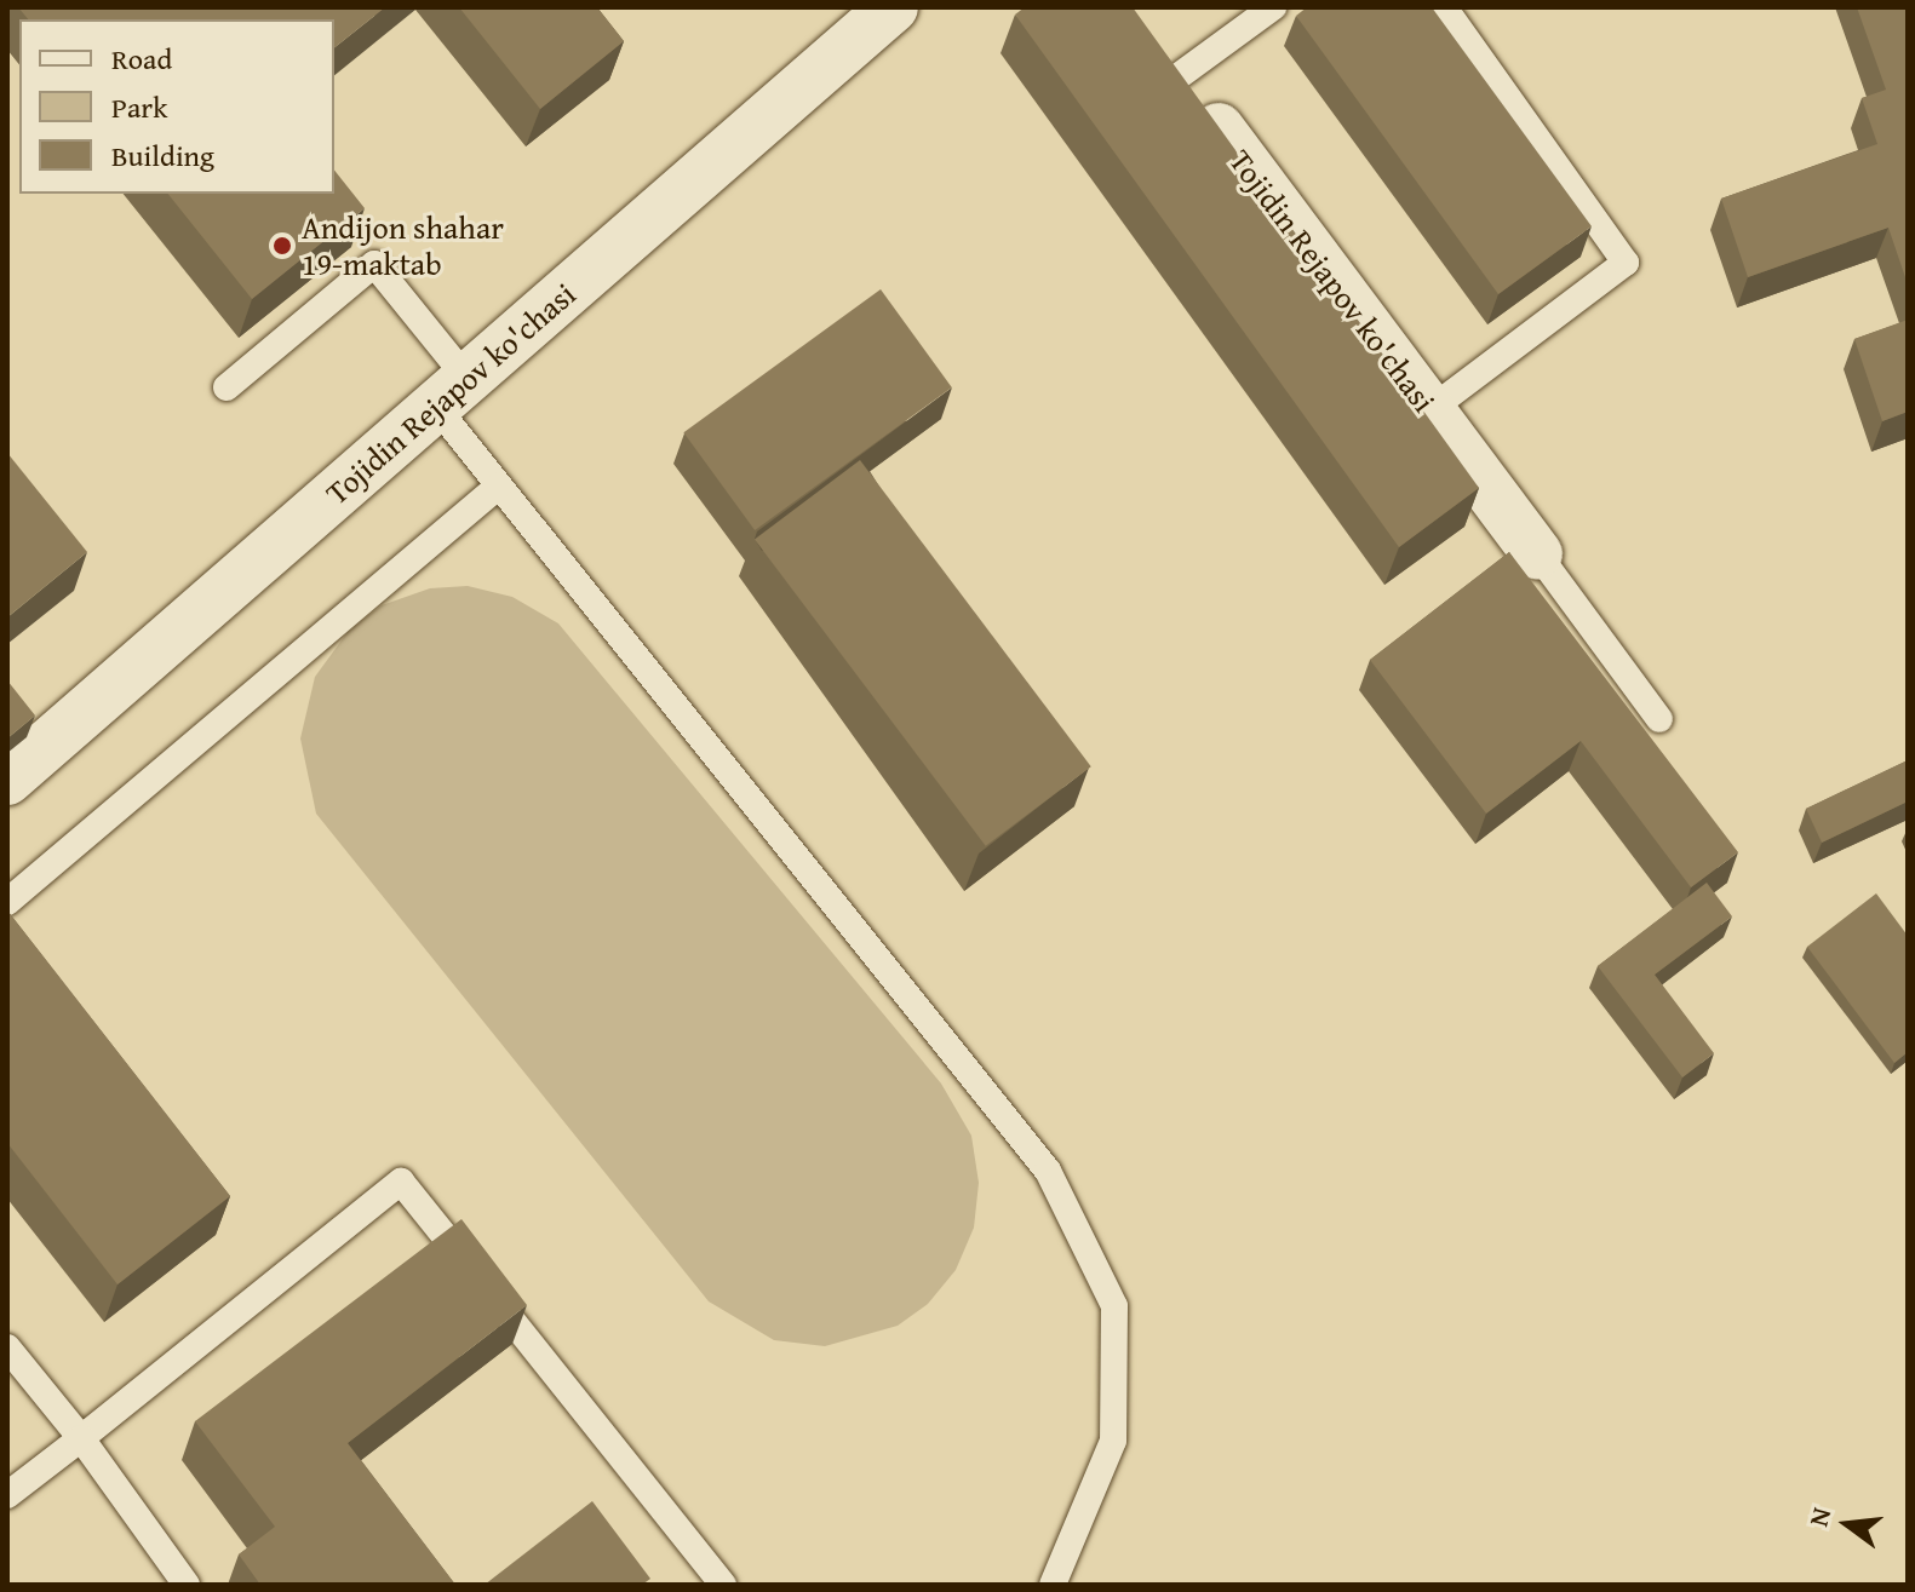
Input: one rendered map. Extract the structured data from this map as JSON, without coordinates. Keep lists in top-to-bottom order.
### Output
{
  "streets": {
    "street": ["Tojidin Rejapov ko'chasi"]
  },
  "places": ["Andijon shahar 19-maktab"],
  "legend": ["Road", "Park", "Building"],
  "north": "left"
}
